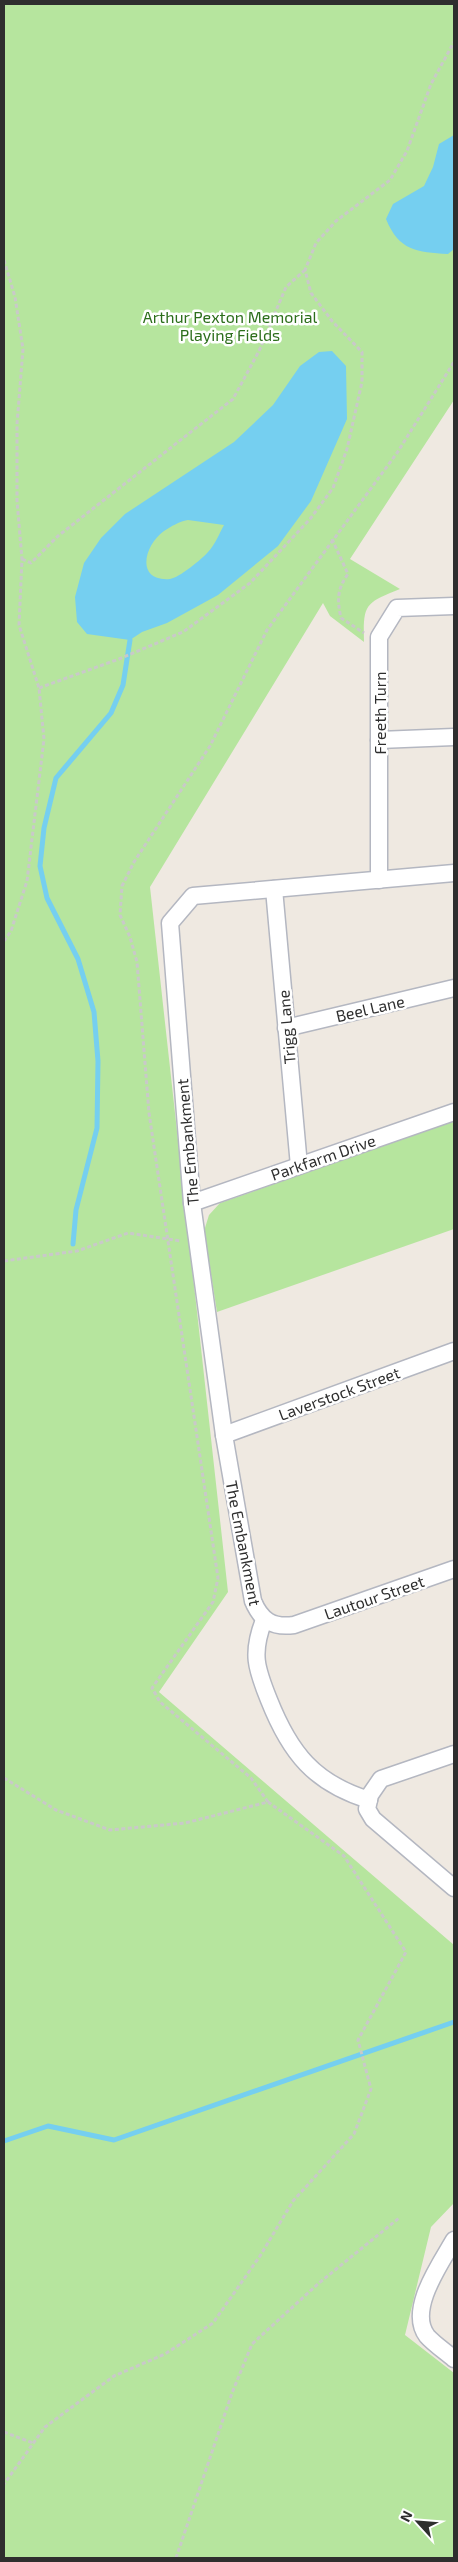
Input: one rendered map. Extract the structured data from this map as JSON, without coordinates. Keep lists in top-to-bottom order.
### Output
{
  "streets": {
    "street": [
      "Freeth Turn",
      "Beel Lane",
      "Trigg Lane",
      "The Embankment",
      "Parkfarm Drive",
      "Laverstock Street",
      "Lautour Street"
    ]
  },
  "crossings": [
    ["Freeth Turn", "The Embankment"],
    ["Beel Lane", "Trigg Lane"],
    ["Trigg Lane", "The Embankment"],
    ["Trigg Lane", "Parkfarm Drive"],
    ["The Embankment", "Parkfarm Drive"],
    ["The Embankment", "Laverstock Street"],
    ["The Embankment", "Lautour Street"]
  ],
  "parks": ["Arthur Pexton Memorial Playing Fields"],
  "north": "top left"
}
